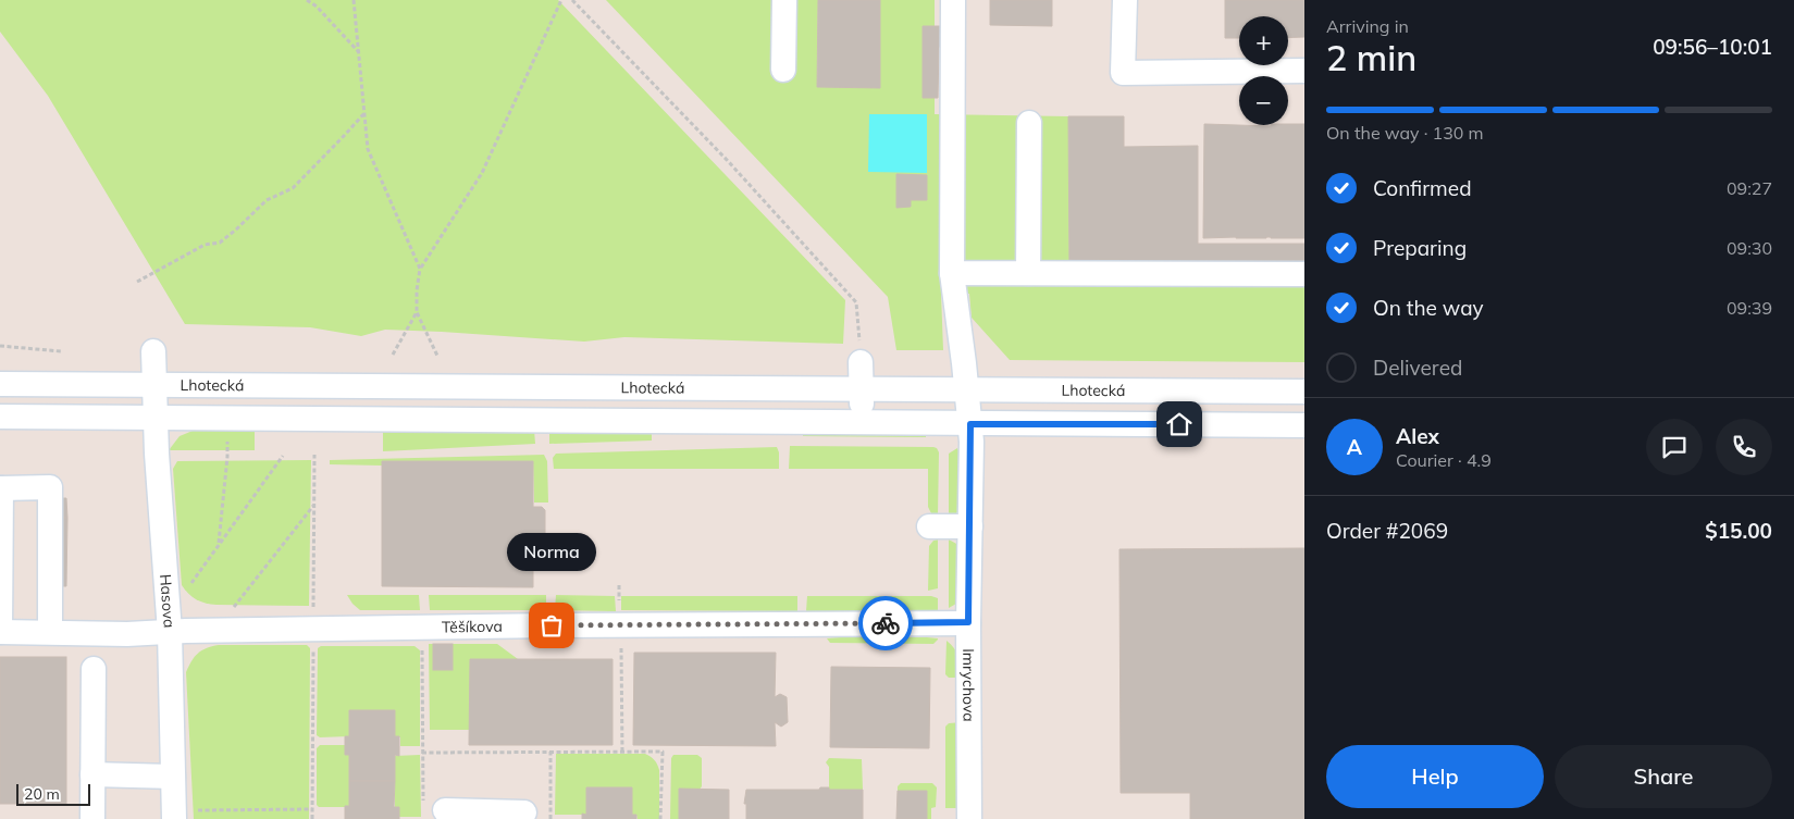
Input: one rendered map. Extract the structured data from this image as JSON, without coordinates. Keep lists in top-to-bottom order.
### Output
{
  "streets": {
    "street": [
      "Lhotecká",
      "Hasova",
      "Těšíkova",
      "Imrychova"
    ]
  },
  "crossings": [
    ["Lhotecká", "Hasova"],
    ["Lhotecká", "Imrychova"],
    ["Hasova", "Těšíkova"],
    ["Těšíkova", "Imrychova"]
  ],
  "places": ["Norma"],
  "scale_bar": "20 m",
  "page": {
    "heading": ["2 min", "Arriving in", "09:56–10:01"],
    "panel": [
      "Alex",
      "Courier · 4.9",
      "Order #2069",
      "$15.00"
    ],
    "map_buttons": ["+", "−"],
    "bar": "On the way · 130 m",
    "list": [
      ["Confirmed", "09:27"],
      ["Preparing", "09:30"],
      ["On the way", "09:39"],
      "Delivered"
    ],
    "round": "A",
    "bubble": "Norma",
    "buttons": ["Help", "Share"],
    "scale": "20 m"
  }
}
